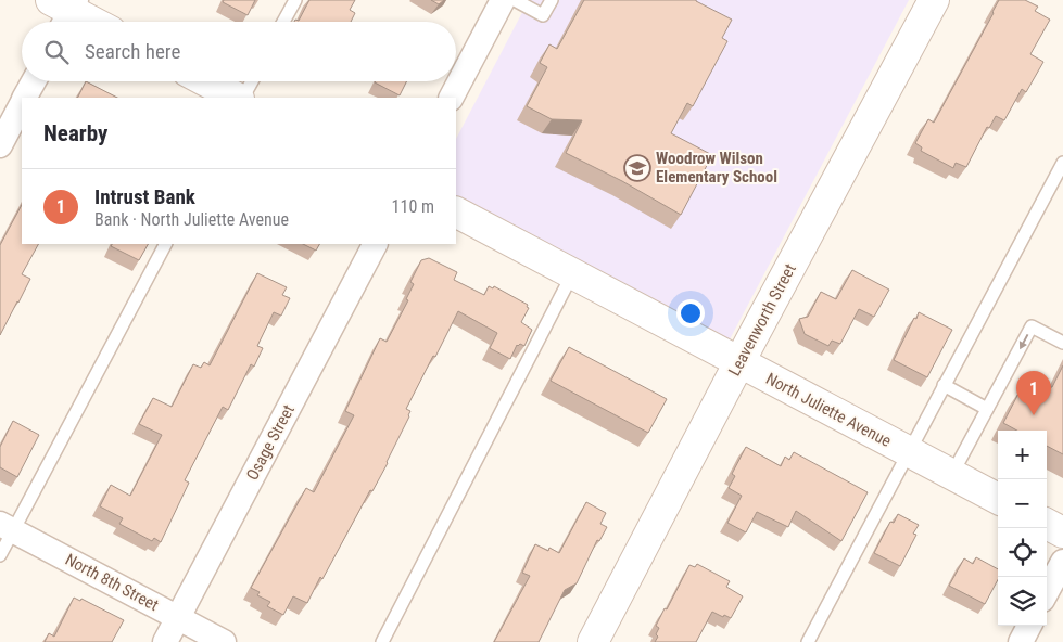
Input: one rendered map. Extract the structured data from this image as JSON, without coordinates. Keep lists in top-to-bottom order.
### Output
{
  "streets": {
    "street": [
      "Leavenworth Street",
      "North Juliette Avenue",
      "Osage Street",
      "North 8th Street"
    ]
  },
  "crossings": [
    ["Leavenworth Street", "North Juliette Avenue"],
    ["Osage Street", "North 8th Street"]
  ],
  "places": {
    "school or university": ["Woodrow Wilson Elementary School"]
  },
  "page": {
    "search": "Search here",
    "heading": "Nearby",
    "list": [
      {
        "mark": "1",
        "name": "Intrust Bank",
        "note": "Bank · North Juliette Avenue",
        "value": "110 m"
      }
    ],
    "pins": "1",
    "map_buttons": ["+", "−"]
  }
}
